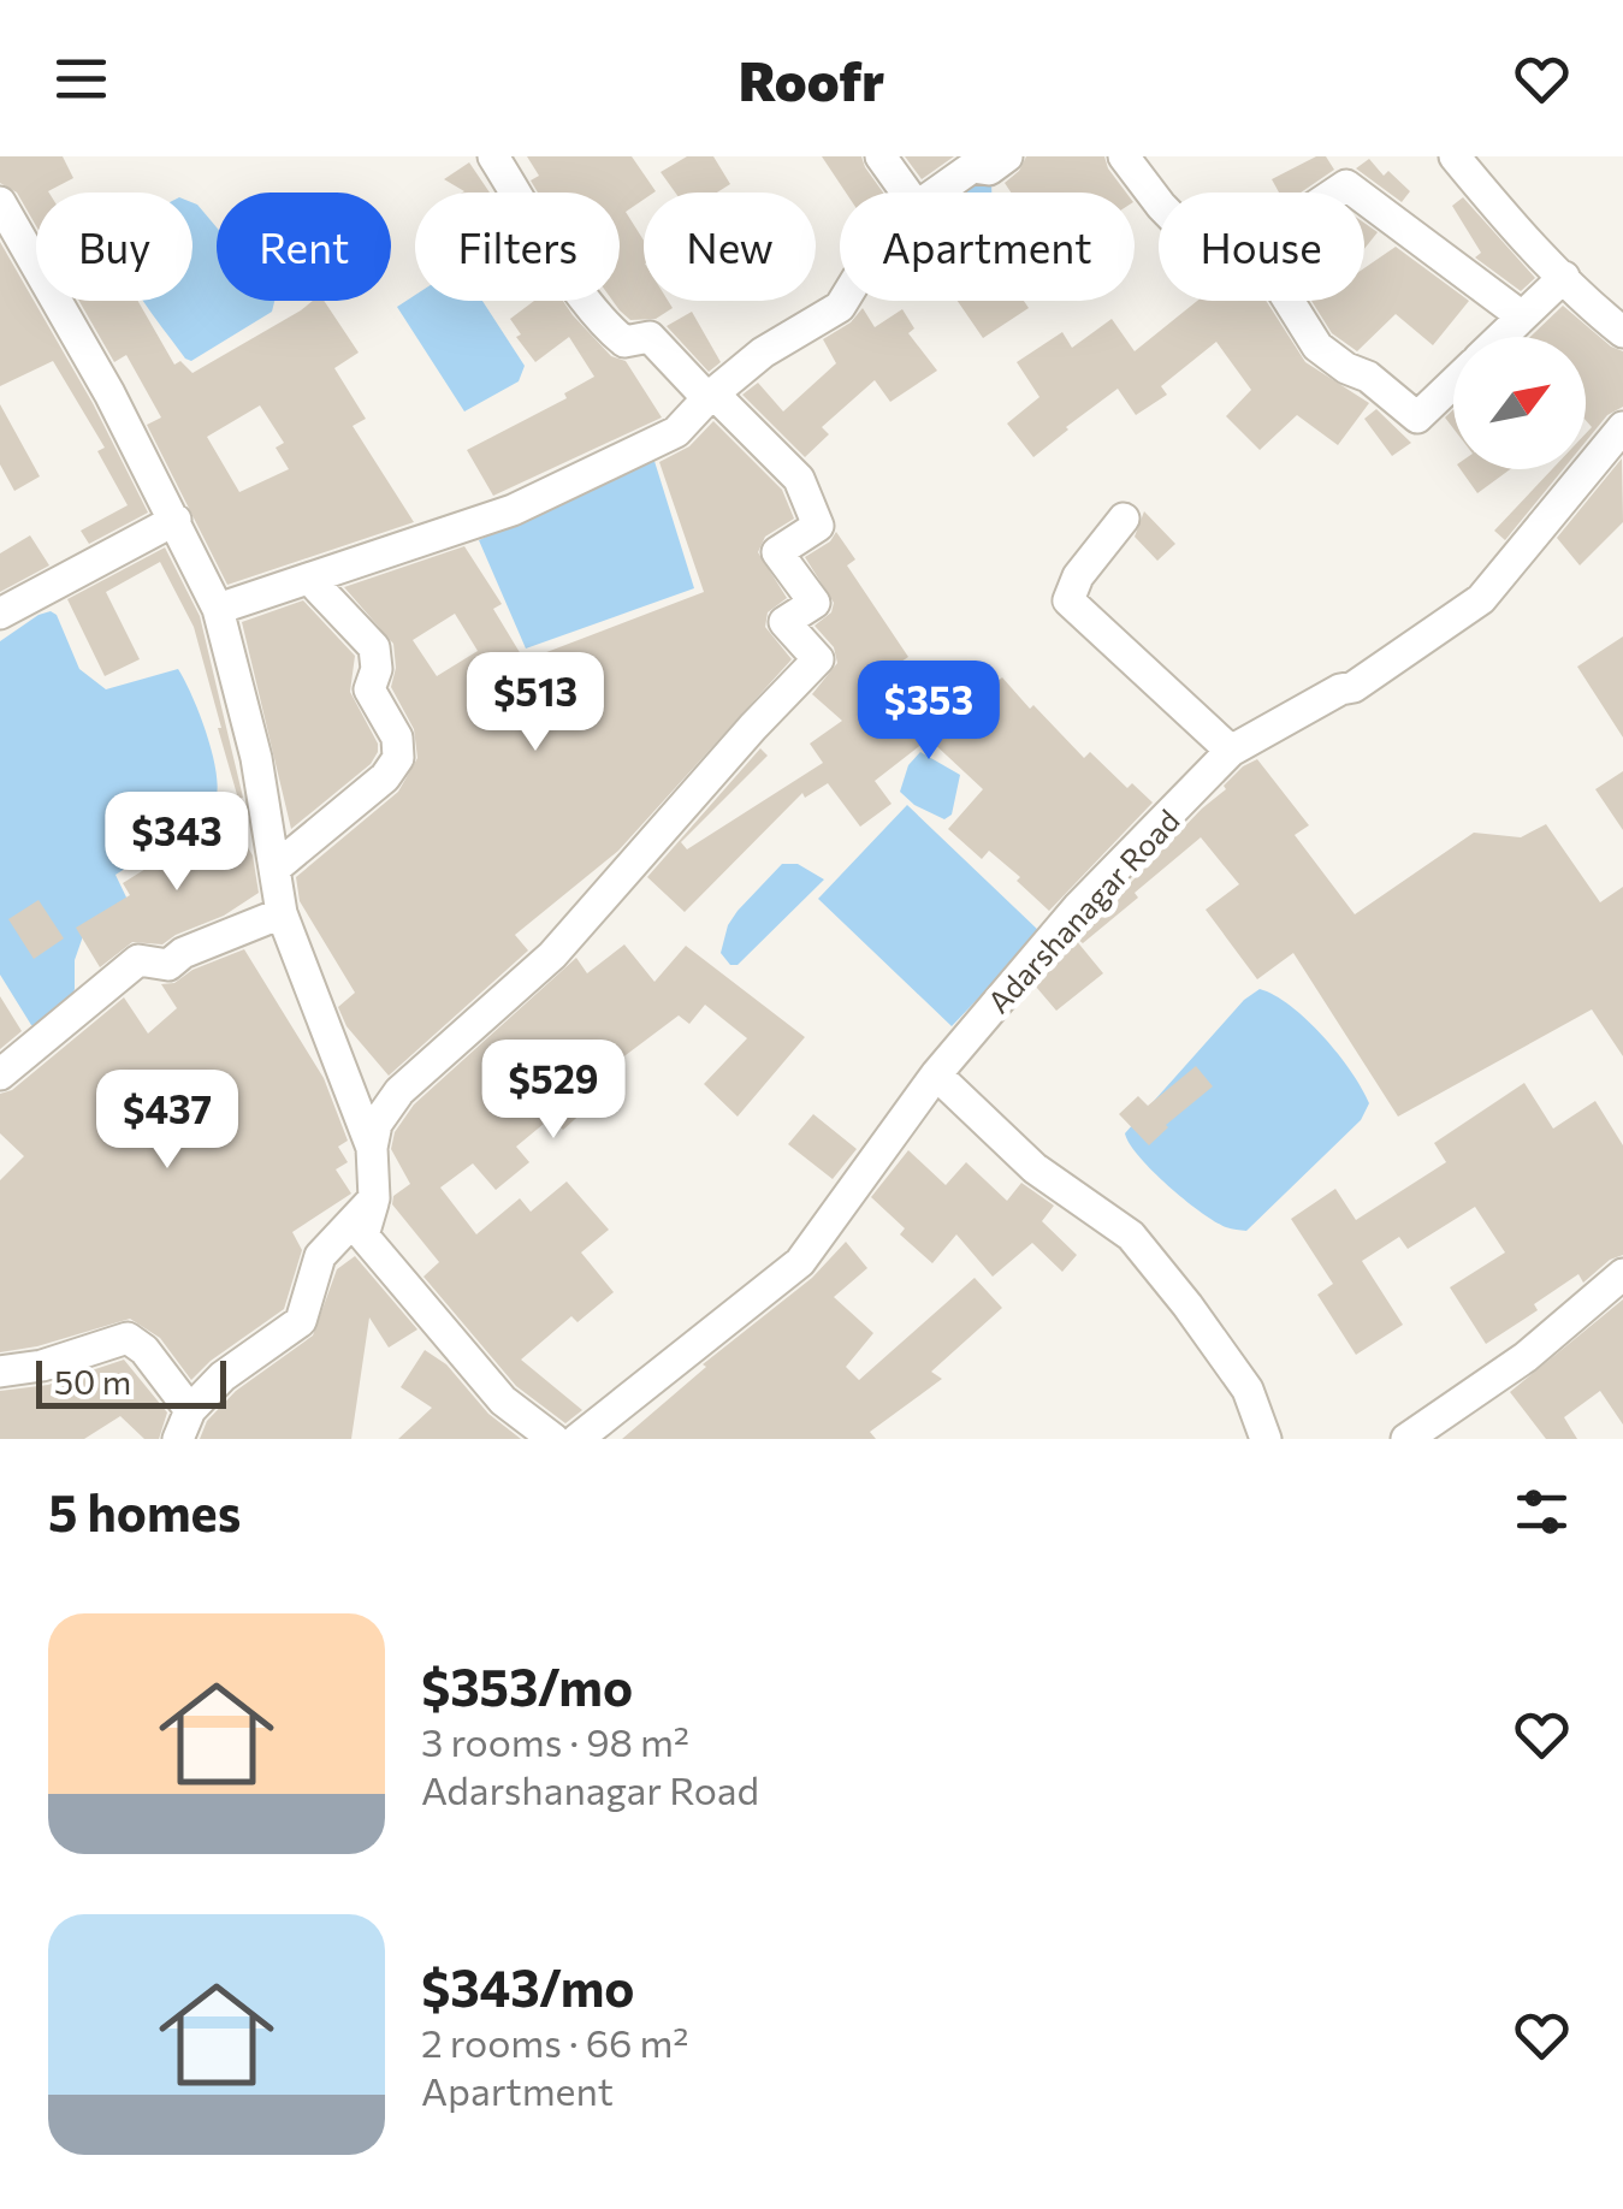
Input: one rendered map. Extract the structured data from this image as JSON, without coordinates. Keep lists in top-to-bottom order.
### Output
{
  "streets": {
    "street": ["Adarshanagar Road"]
  },
  "scale_bar": "50 m",
  "north": "top right",
  "page": {
    "header": "Roofr",
    "chip": [
      "Buy",
      "Rent",
      "Filters",
      "New",
      "Apartment",
      "House"
    ],
    "price": [
      "$513",
      "$353",
      "$343",
      "$529",
      "$437"
    ],
    "scale": "50 m",
    "heading": "5 homes",
    "list": [
      {
        "name": "$353/mo",
        "note": "3 rooms · 98 m² · Adarshanagar Road"
      },
      {
        "name": "$343/mo",
        "note": "2 rooms · 66 m² · Apartment"
      }
    ]
  }
}
